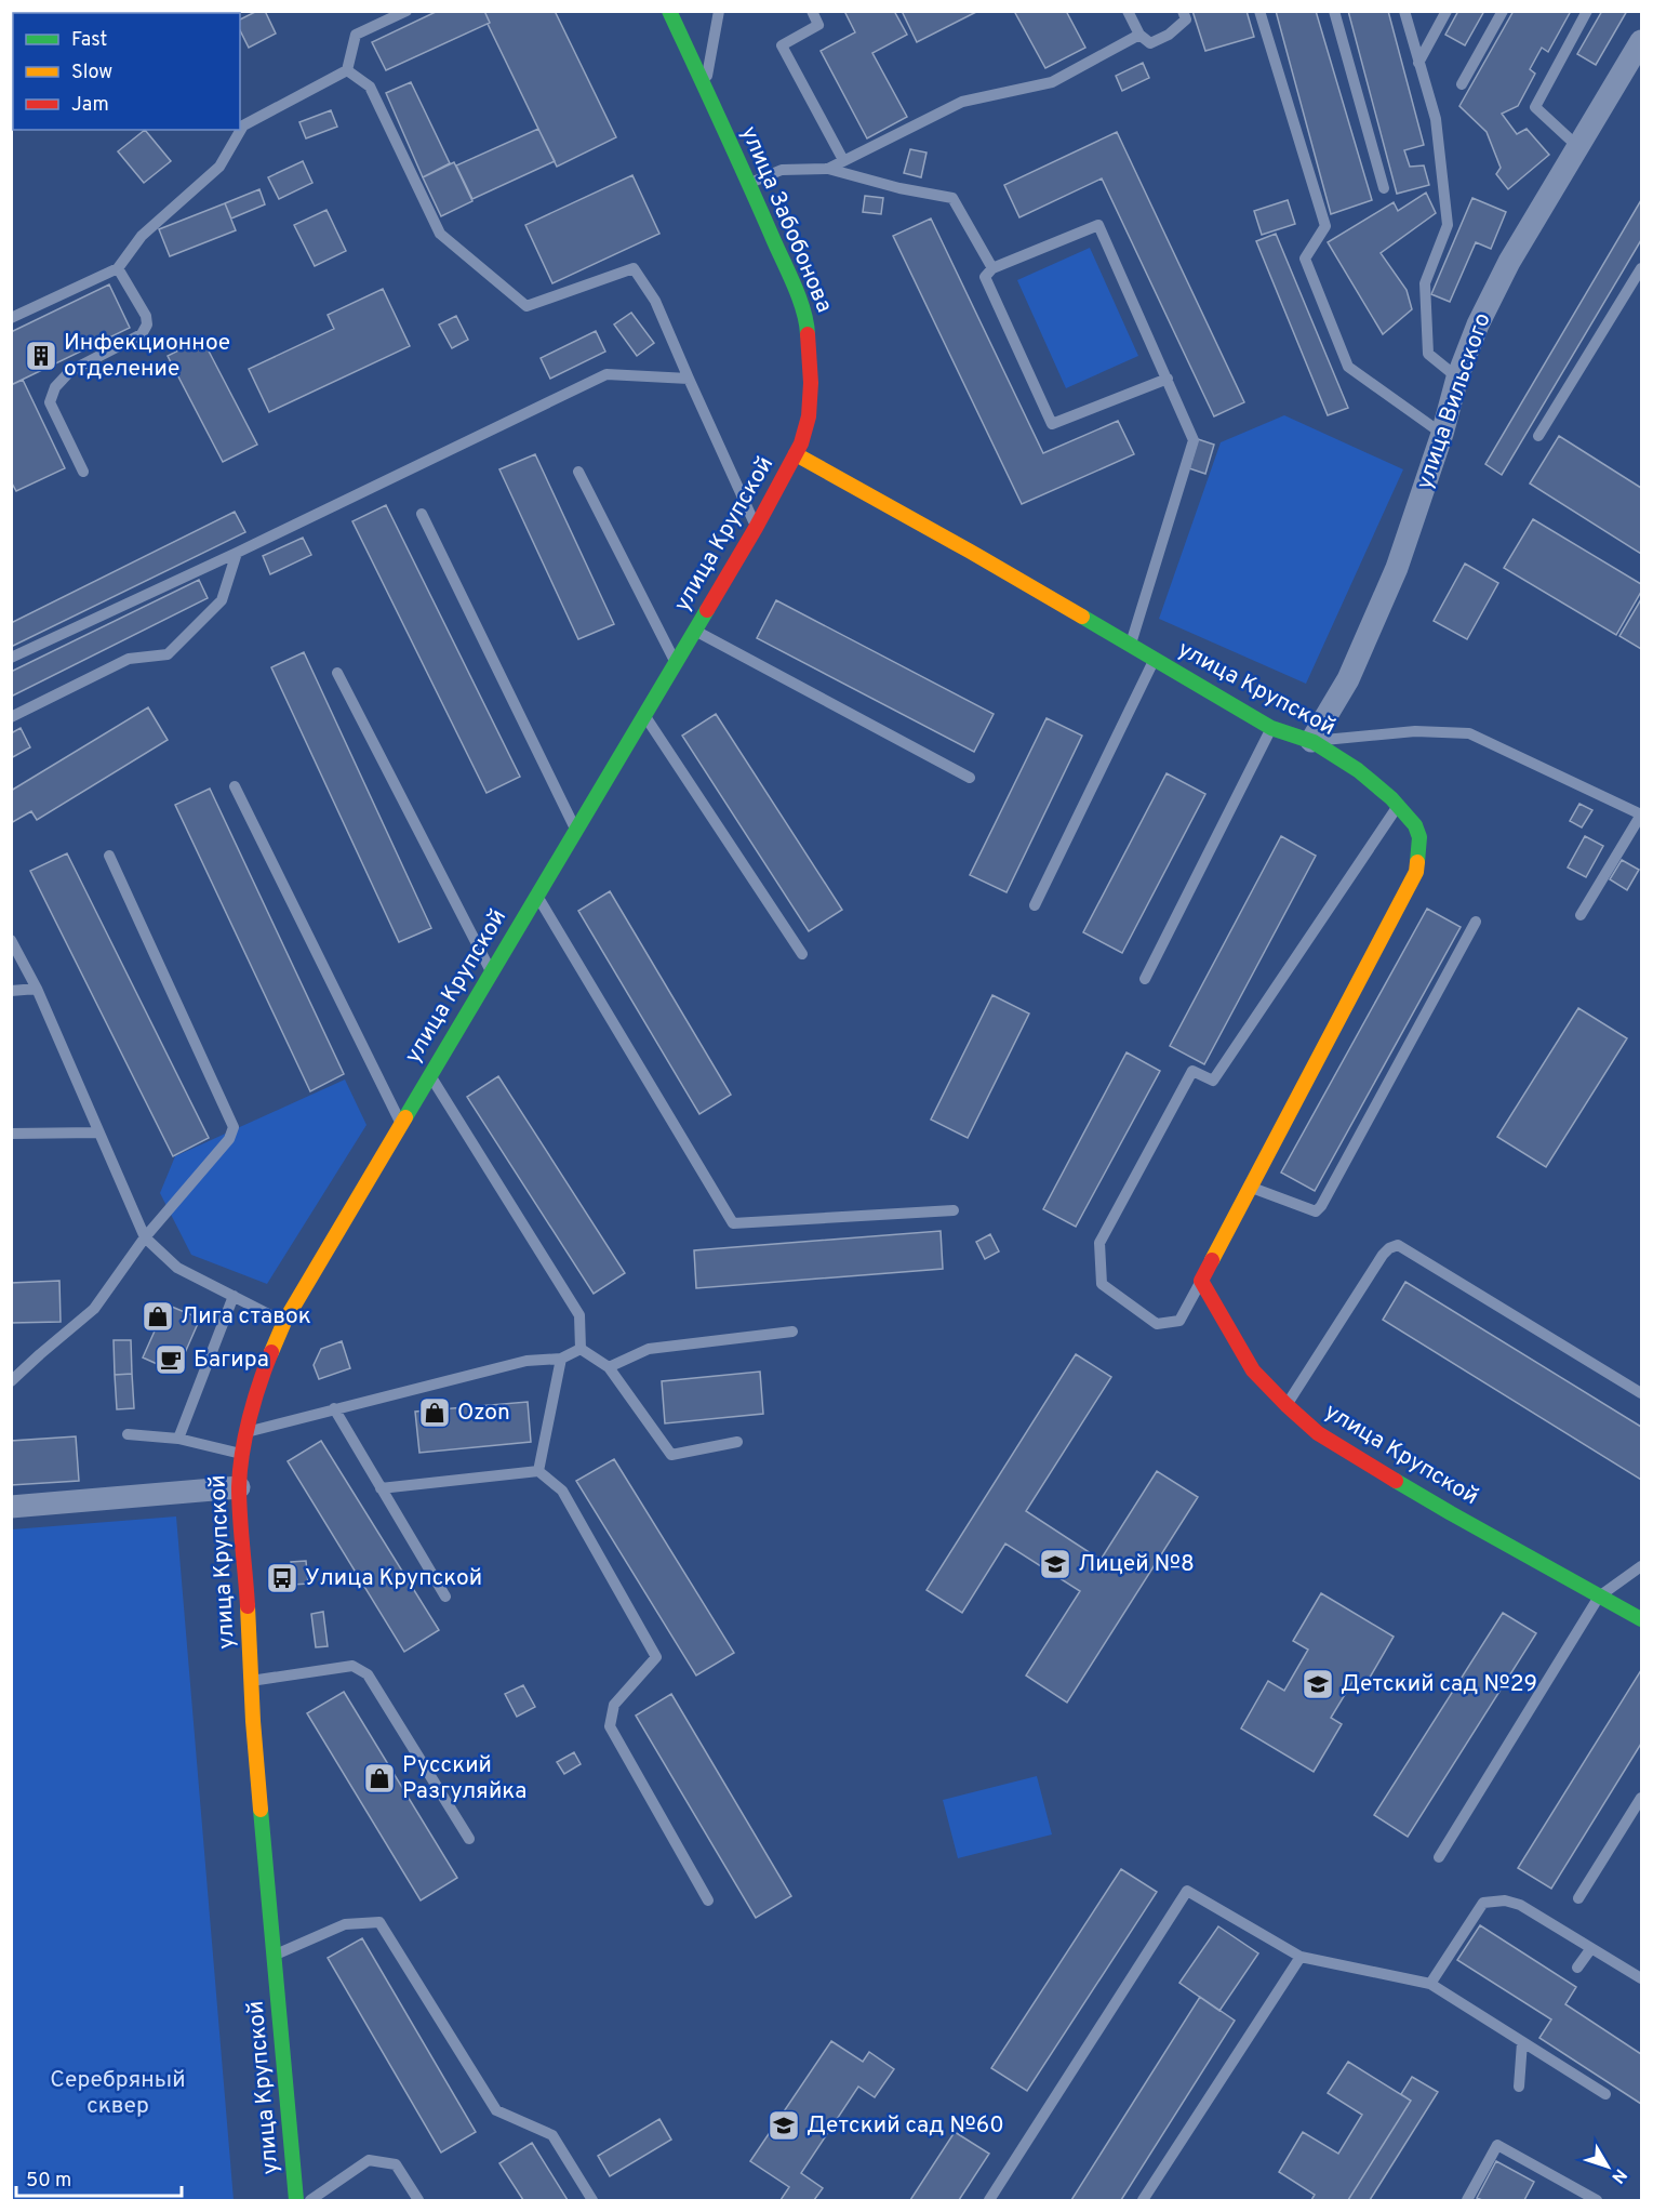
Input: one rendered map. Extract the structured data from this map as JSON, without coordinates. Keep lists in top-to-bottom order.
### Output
{
  "streets": {
    "street": ["улица Забобонова", "улица Вильского", "улица Крупской"]
  },
  "crossings": [
    ["улица Забобонова", "улица Крупской"],
    ["улица Вильского", "улица Крупской"]
  ],
  "parks": ["Серебряный сквер"],
  "places": {
    "building": ["Инфекционное отделение"],
    "shop": ["Лига ставок", "Ozon", "Русский Разгуляйка"],
    "cafe": ["Багира"],
    "school or university": ["Лицей №8", "Детский сад №29", "Детский сад №60"],
    "bus stop": ["Улица Крупской"]
  },
  "legend": ["Fast", "Slow", "Jam"],
  "scale_bar": "50 m",
  "north": "bottom right"
}
